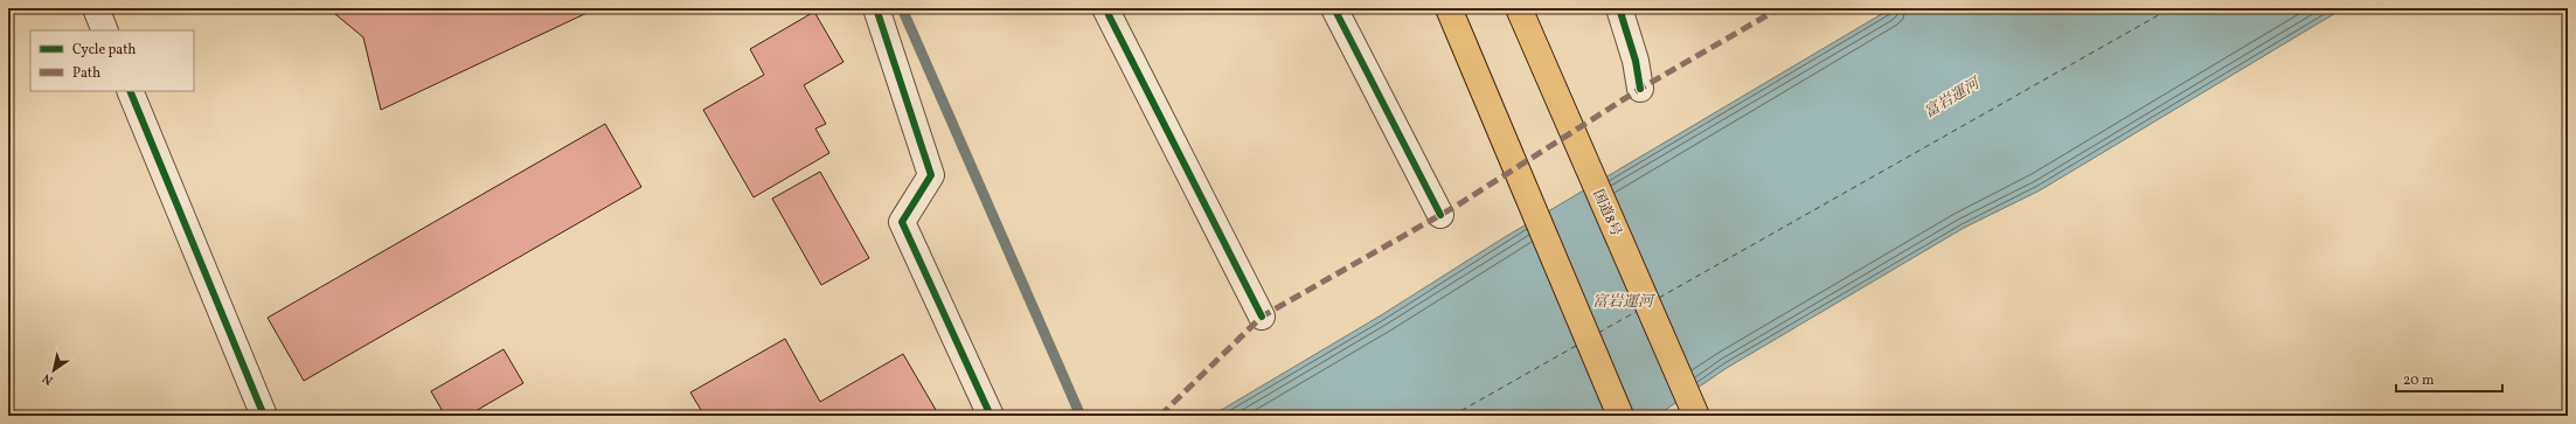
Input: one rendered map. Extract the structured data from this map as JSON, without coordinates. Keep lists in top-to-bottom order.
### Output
{
  "streets": {
    "highway": ["国道8号"]
  },
  "water": ["富岩運河"],
  "legend": ["Cycle path", "Path"],
  "scale_bar": "20 m",
  "north": "bottom left"
}
